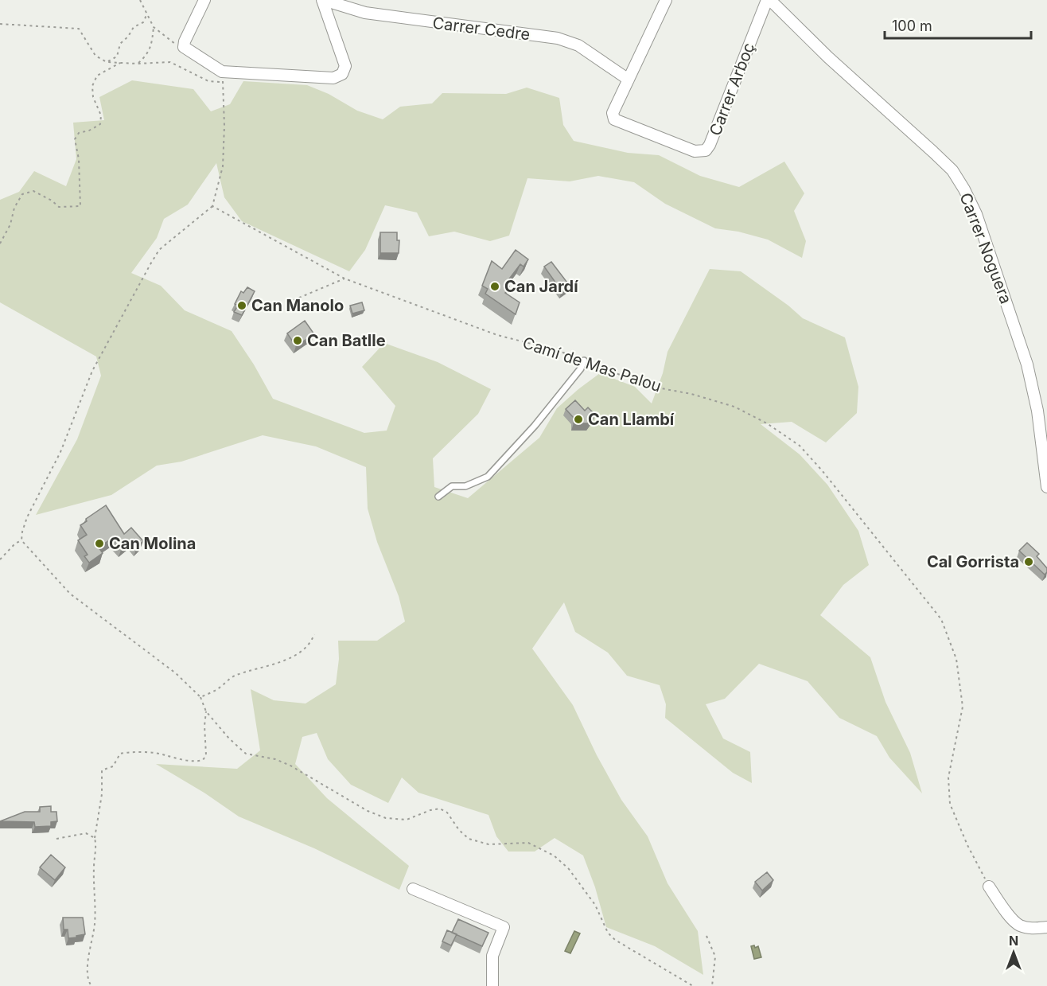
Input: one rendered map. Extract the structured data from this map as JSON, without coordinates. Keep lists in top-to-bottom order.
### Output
{
  "streets": {
    "street": ["Carrer Cedre", "Carrer Arboç", "Carrer Noguera"],
    "path": ["Camí de Mas Palou"]
  },
  "crossings": [
    ["Carrer Cedre", "Carrer Arboç"],
    ["Carrer Arboç", "Carrer Noguera"]
  ],
  "places": [
    "Can Jardí",
    "Can Manolo",
    "Can Batlle",
    "Can Llambí",
    "Can Molina",
    "Cal Gorrista"
  ],
  "scale_bar": "100 m",
  "north": "top"
}
